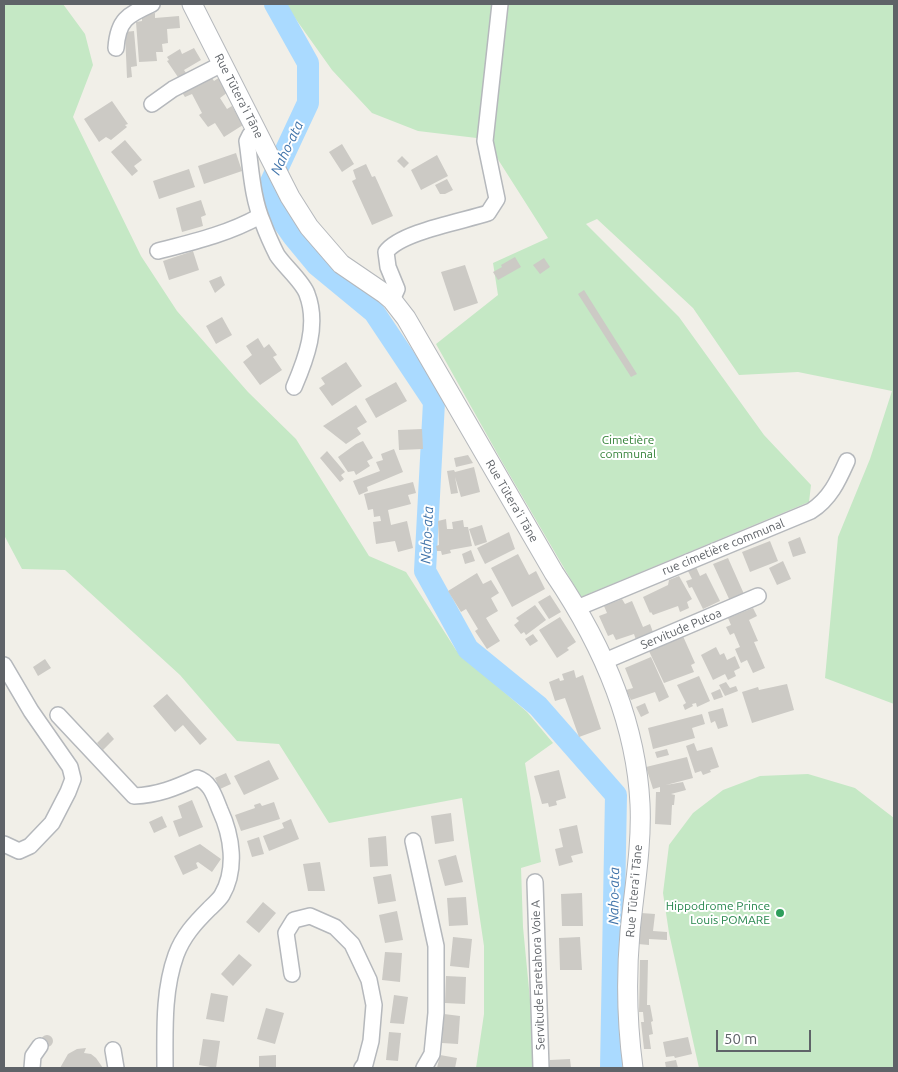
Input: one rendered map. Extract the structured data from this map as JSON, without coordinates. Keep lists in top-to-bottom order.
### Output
{
  "streets": {
    "street": [
      "Rue Tūtera'i Tāne",
      "rue cimetière communal",
      "Servitude Putoa",
      "Servitude Faretahora Voie A"
    ]
  },
  "crossings": [
    ["Rue Tūtera'i Tāne", "rue cimetière communal"],
    ["Rue Tūtera'i Tāne", "Servitude Putoa"]
  ],
  "water": ["Naho-ata"],
  "parks": ["Cimetière communal"],
  "places": ["Hippodrome Prince Louis POMARE"],
  "scale_bar": "50 m"
}
